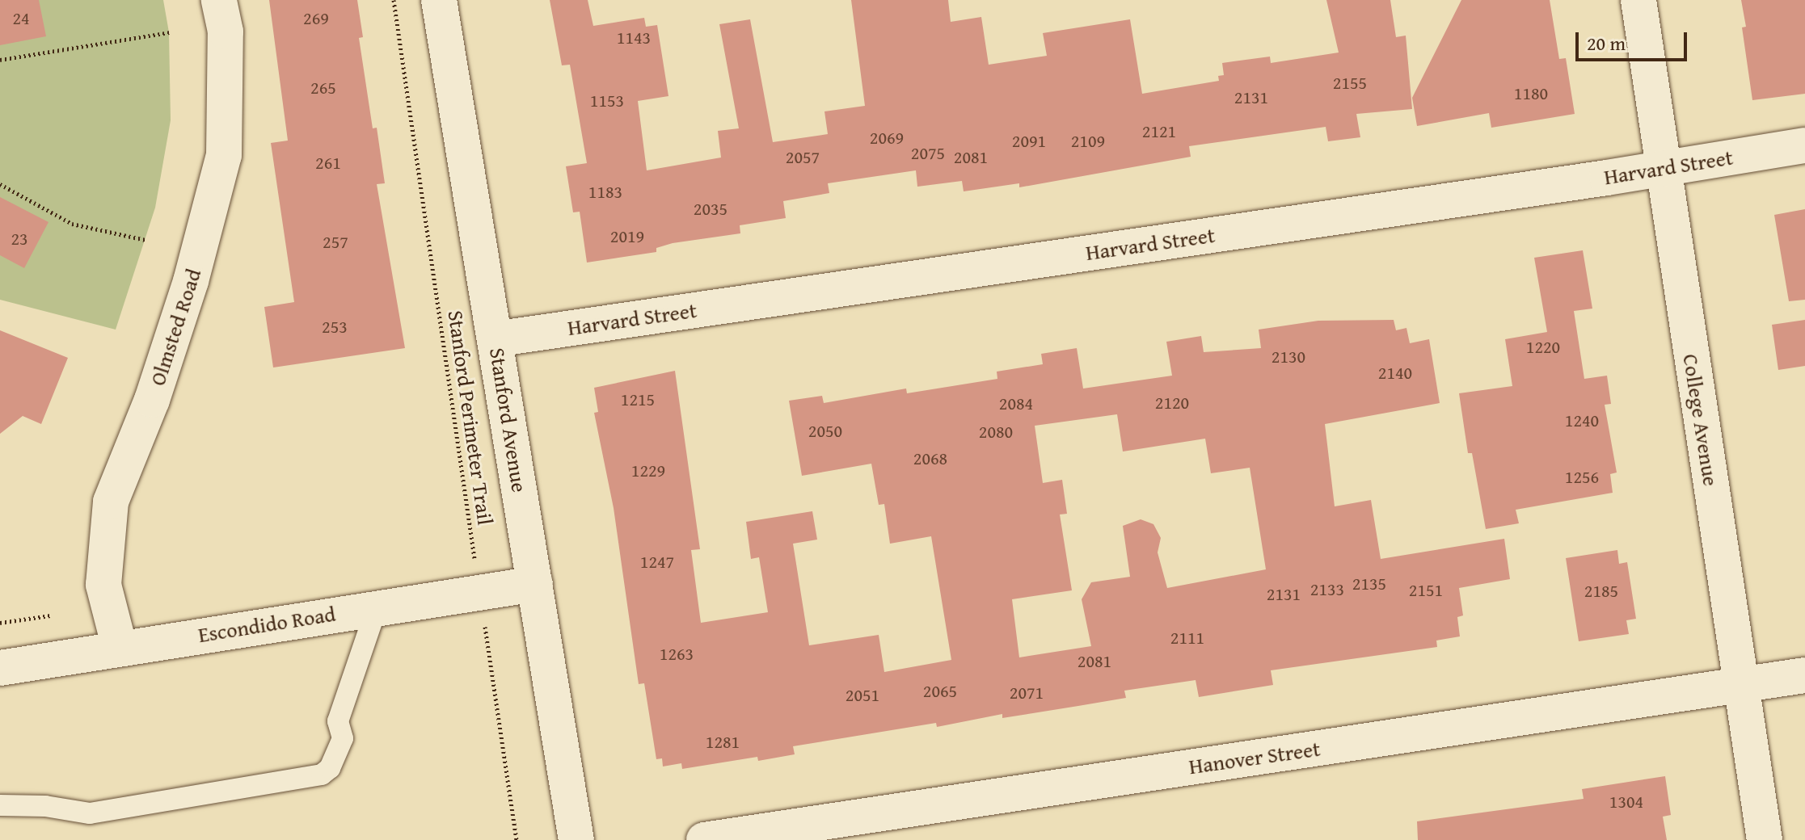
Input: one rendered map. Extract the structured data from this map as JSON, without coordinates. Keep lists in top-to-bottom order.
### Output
{
  "streets": {
    "street": [
      "Harvard Street",
      "Olmsted Road",
      "Stanford Avenue",
      "College Avenue",
      "Escondido Road",
      "Hanover Street"
    ],
    "path": ["Stanford Perimeter Trail"]
  },
  "crossings": [
    ["Harvard Street", "Stanford Avenue"],
    ["Harvard Street", "College Avenue"],
    ["Olmsted Road", "Escondido Road"],
    ["Stanford Perimeter Trail", "Escondido Road"],
    ["Stanford Avenue", "Escondido Road"],
    ["College Avenue", "Hanover Street"]
  ],
  "house_numbers": [
    "24",
    "269",
    "1143",
    "2155",
    "265",
    "1180",
    "2131",
    "1153",
    "2121",
    "2069",
    "2091",
    "2109",
    "2075",
    "2057",
    "2081",
    "261",
    "1183",
    "2035",
    "2019",
    "23",
    "257",
    "253",
    "1220",
    "2130",
    "2140",
    "1215",
    "2120",
    "2084",
    "1240",
    "2050",
    "2080",
    "2068",
    "1229",
    "1256",
    "1247",
    "2135",
    "2133",
    "2151",
    "2185",
    "2131",
    "2111",
    "1263",
    "2081",
    "2065",
    "2071",
    "2051",
    "1281",
    "1304"
  ],
  "scale_bar": "20 m"
}
